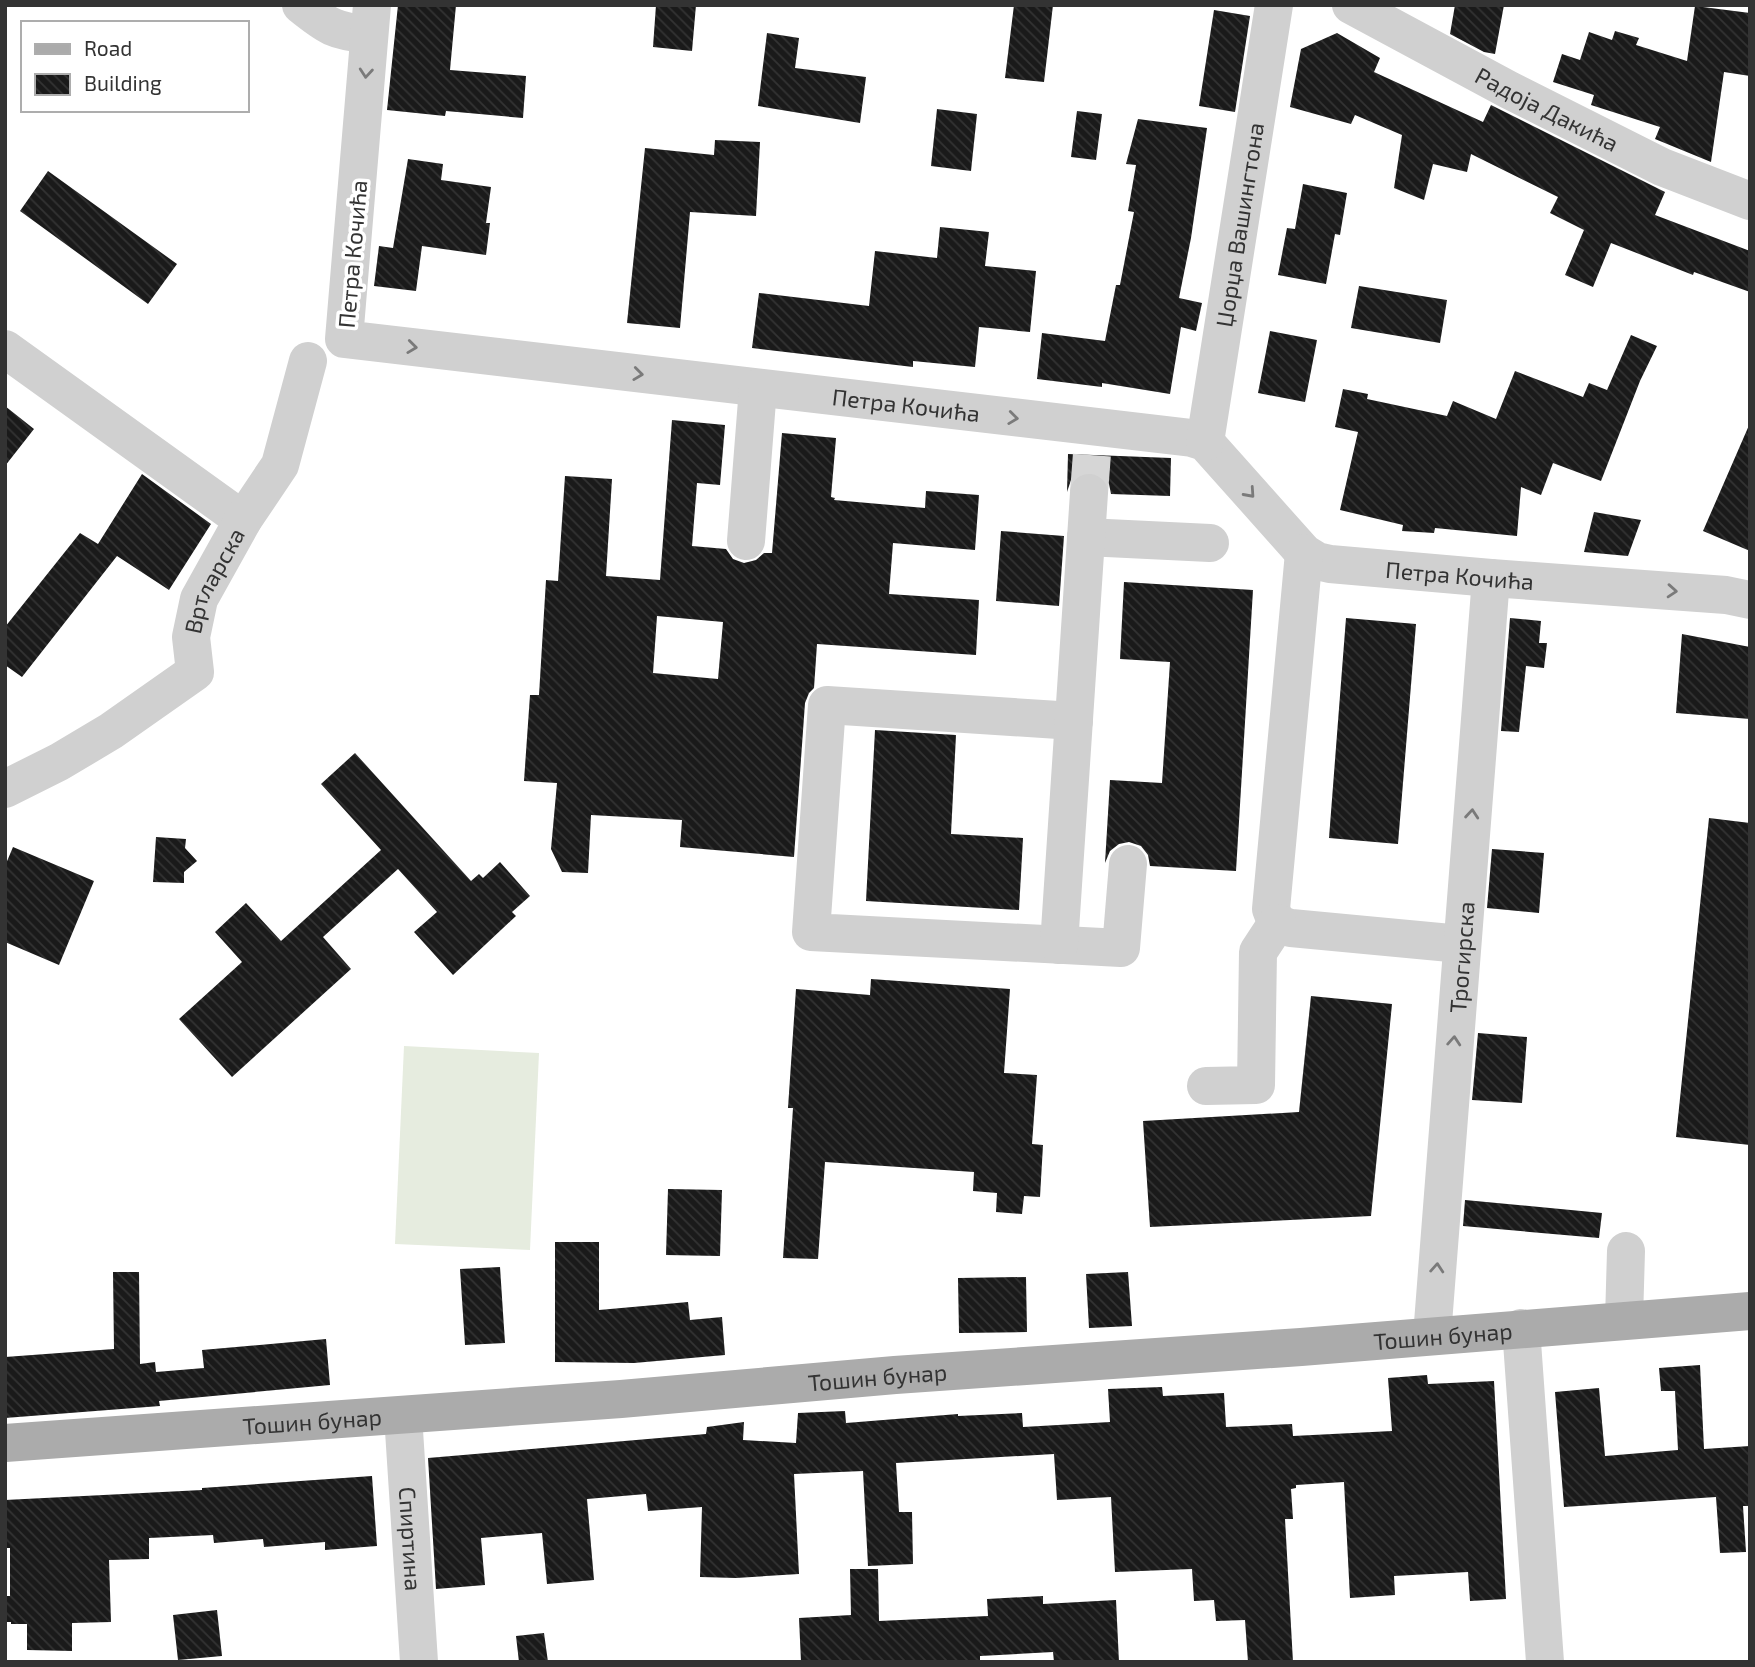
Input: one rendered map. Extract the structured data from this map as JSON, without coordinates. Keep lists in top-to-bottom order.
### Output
{
  "streets": {
    "main road": ["Тошин бунар"],
    "street": [
      "Радоја Дакића",
      "Џорџа Вашингтона",
      "Петра Кочића",
      "Вртларска",
      "Трогирска",
      "Спиртина"
    ]
  },
  "crossings": [
    ["Џорџа Вашингтона", "Петра Кочића"],
    ["Петра Кочића", "Трогирска"],
    ["Трогирска", "Тошин бунар"],
    ["Тошин бунар", "Спиртина"]
  ],
  "one_way": ["Петра Кочића"],
  "legend": ["Road", "Building"]
}
